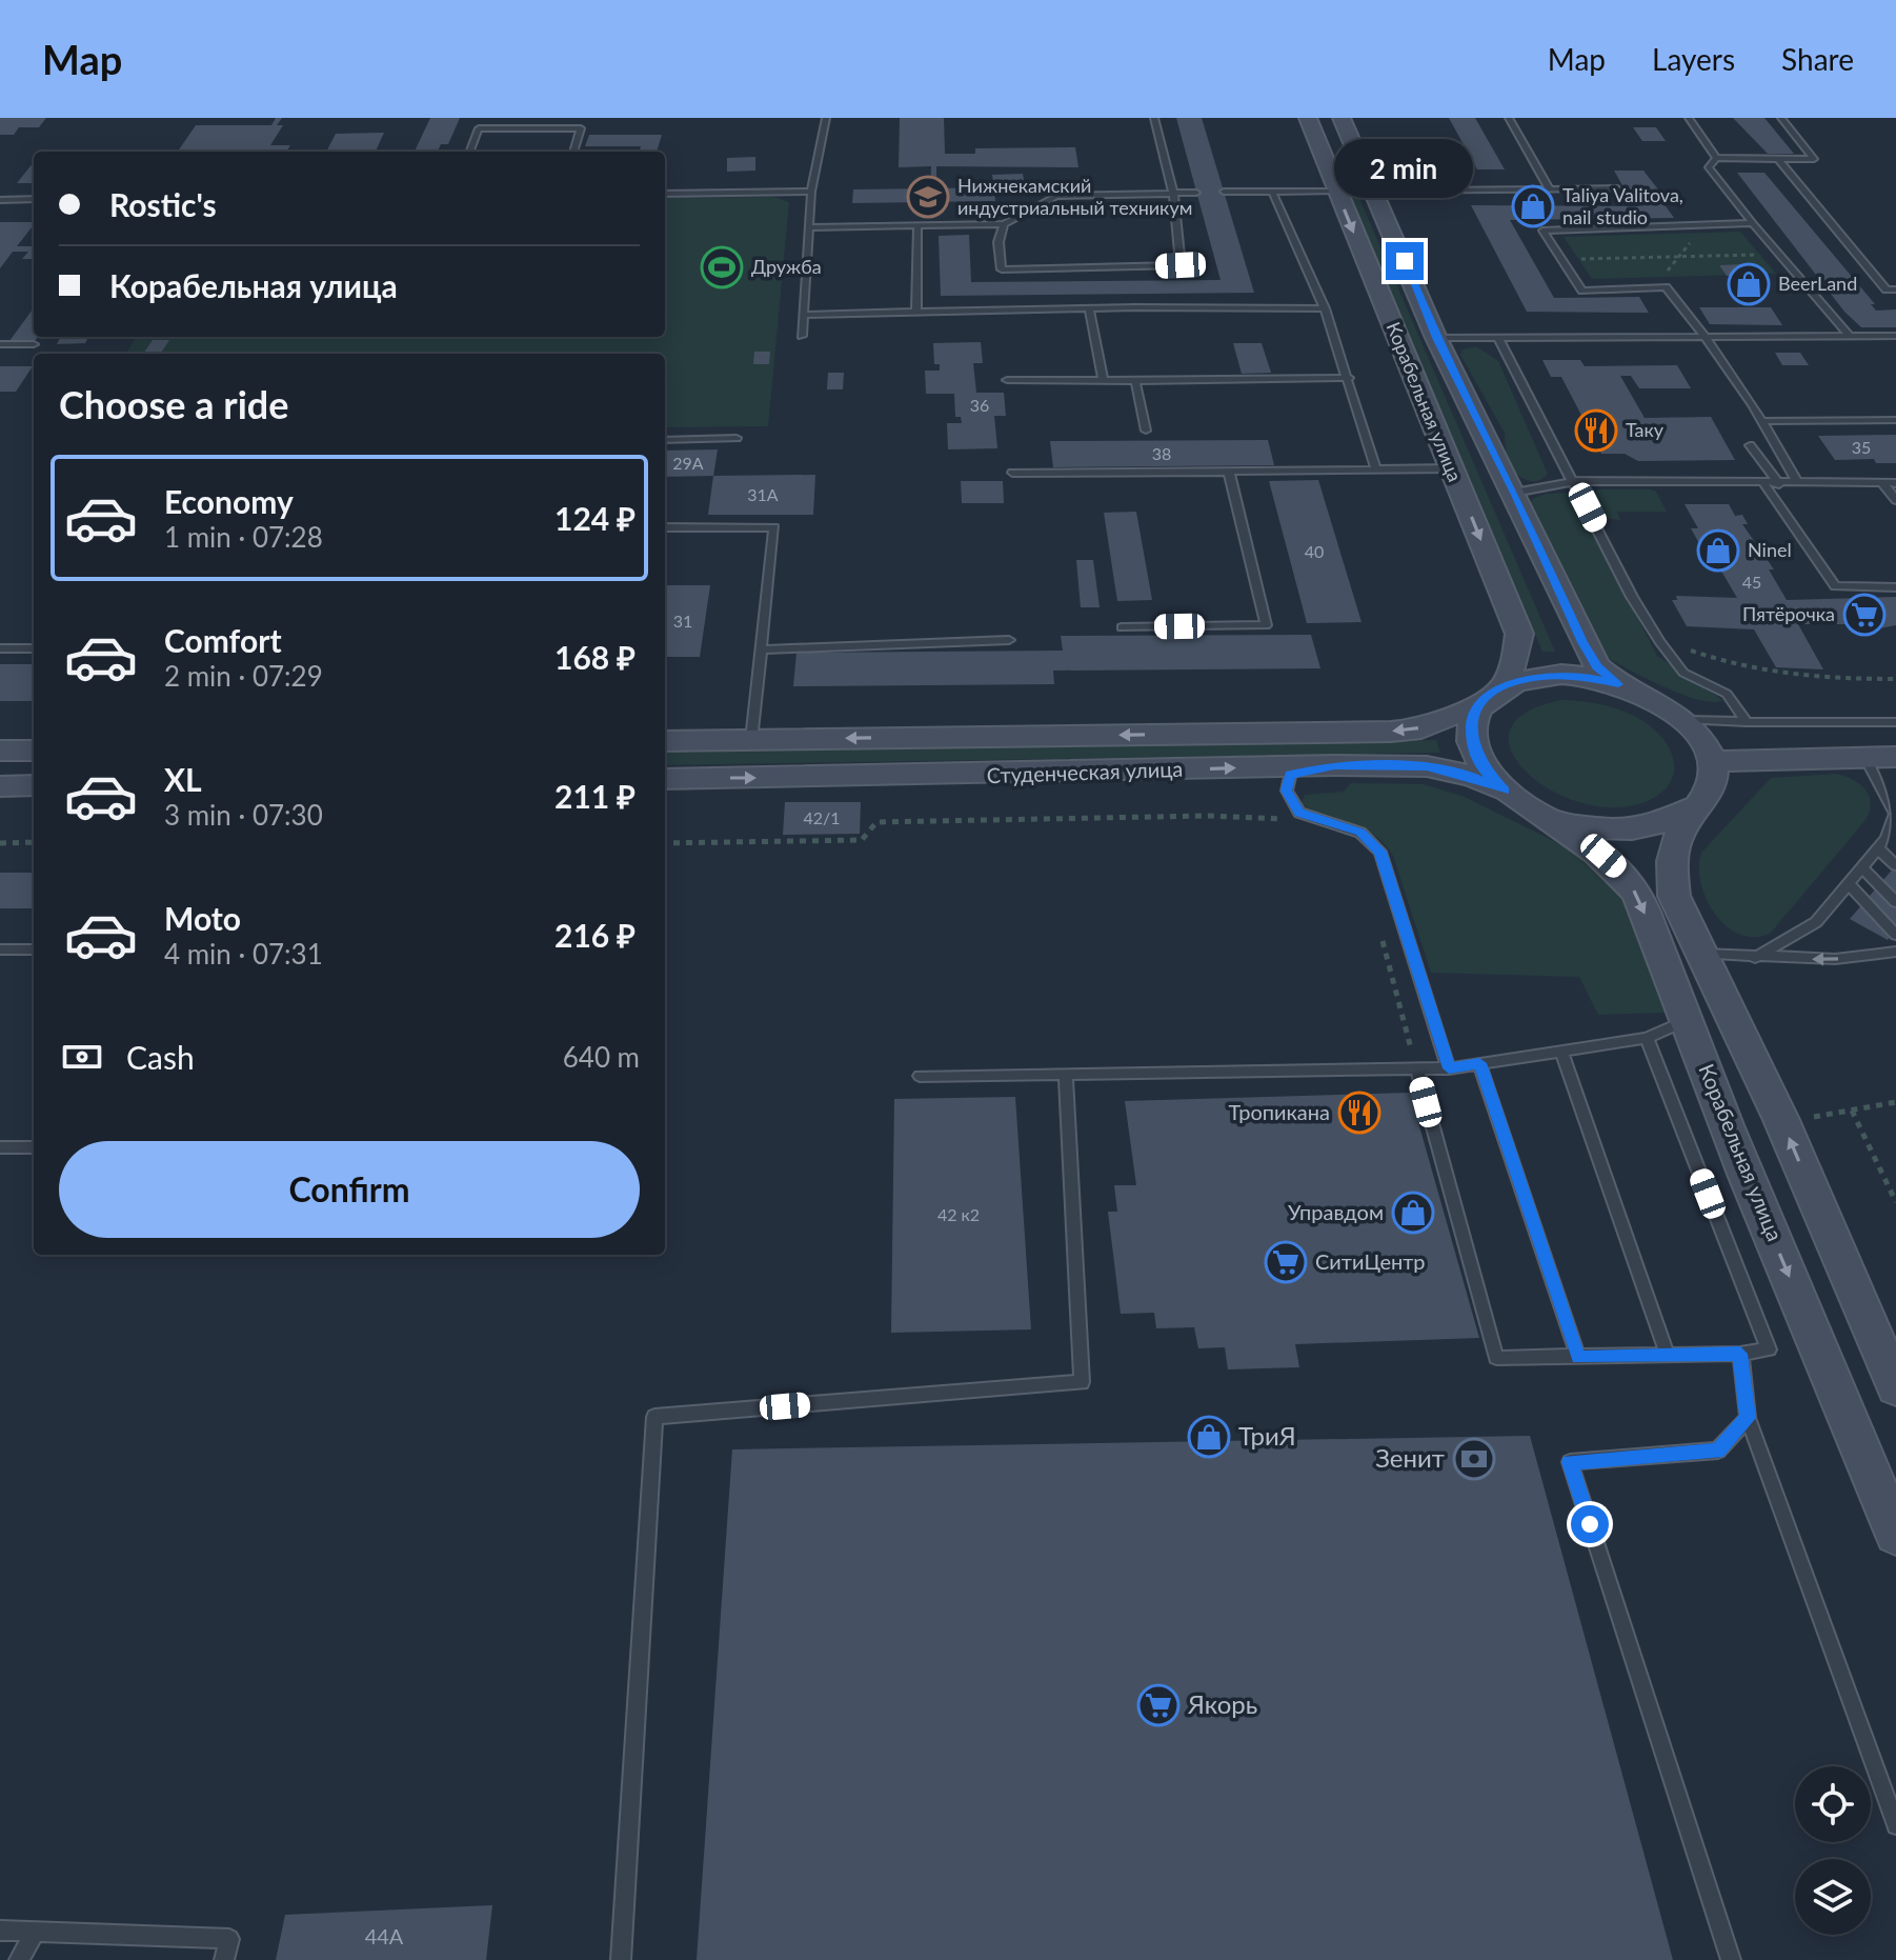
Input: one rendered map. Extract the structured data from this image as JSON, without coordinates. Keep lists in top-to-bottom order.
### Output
{
  "streets": {
    "main road": ["Корабельная улица", "Студенческая улица"]
  },
  "crossings": [
    ["Корабельная улица", "Студенческая улица"]
  ],
  "places": {
    "school or university": ["Нижнекамский индустриальный техникум"],
    "shop": [
      "Taliya Valitova, nail studio",
      "BeerLand",
      "Ninel",
      "Управдом",
      "ТриЯ"
    ],
    "sports": ["Дружба"],
    "restaurant": ["Таку", "Тропикана"],
    "supermarket": ["Пятёрочка", "СитиЦентр", "Якорь"],
    "bank": ["Зенит"]
  },
  "house_numbers": [
    "36",
    "35",
    "38",
    "29А",
    "31А",
    "40",
    "45",
    "31",
    "42/1",
    "42 к2",
    "44А"
  ],
  "page": {
    "header": "Map",
    "nav": ["Map", "Layers", "Share"],
    "bubble": "2 min",
    "banner": ["Rostic's", "Корабельная улица"],
    "heading": "Choose a ride",
    "list": [
      {
        "name": "Economy",
        "note": "1 min · 07:28",
        "value": "124 ₽"
      },
      {
        "name": "Comfort",
        "note": "2 min · 07:29",
        "value": "168 ₽"
      },
      {
        "name": "XL",
        "note": "3 min · 07:30",
        "value": "211 ₽"
      },
      {
        "name": "Moto",
        "note": "4 min · 07:31",
        "value": "216 ₽"
      }
    ],
    "pay": ["Cash", "640 m"],
    "buttons": "Confirm"
  }
}
